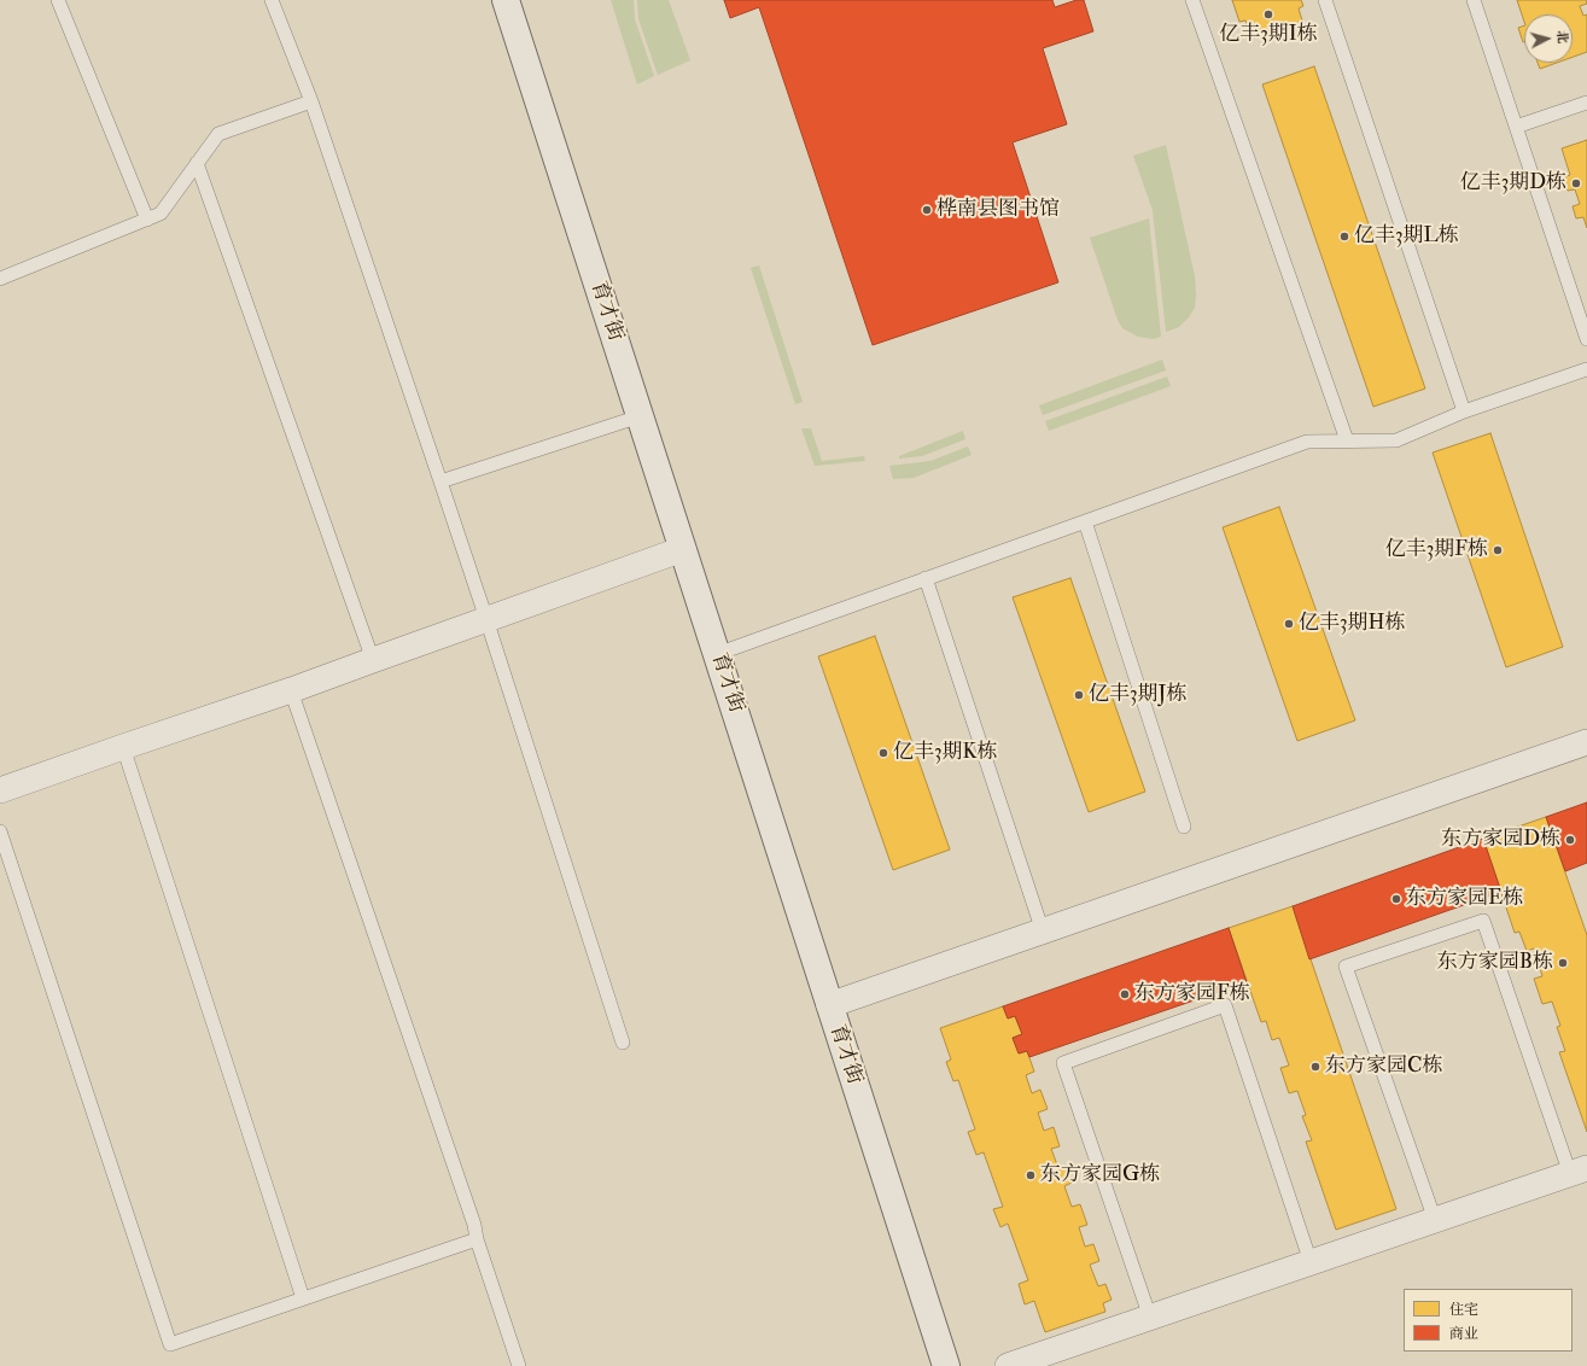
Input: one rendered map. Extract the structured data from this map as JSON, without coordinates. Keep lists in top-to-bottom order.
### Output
{
  "streets": {
    "street": ["育才街"]
  },
  "places": [
    "亿丰3期I栋",
    "亿丰3期D栋",
    "桦南县图书馆",
    "亿丰3期L栋",
    "亿丰3期F栋",
    "亿丰3期H栋",
    "亿丰3期J栋",
    "亿丰3期K栋",
    "东方家园D栋",
    "东方家园E栋",
    "东方家园B栋",
    "东方家园F栋",
    "东方家园C栋",
    "东方家园G栋"
  ],
  "legend": ["住宅", "商业"],
  "north": "right"
}
